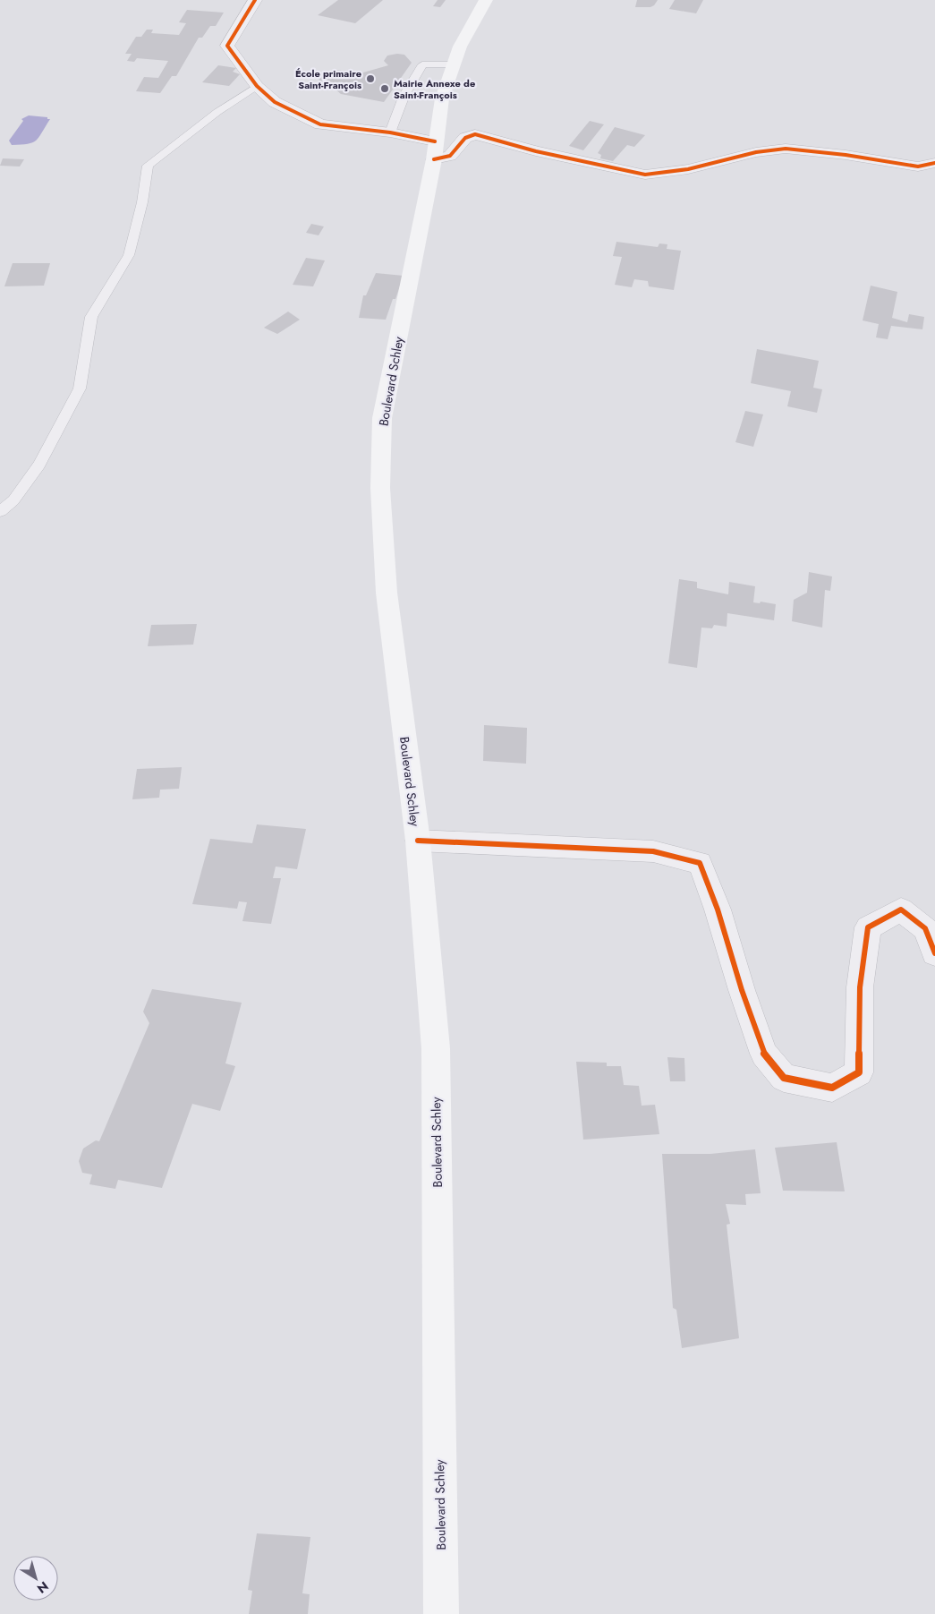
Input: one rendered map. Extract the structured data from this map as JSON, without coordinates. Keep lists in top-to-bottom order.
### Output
{
  "streets": {
    "main road": ["Boulevard Schley"]
  },
  "places": ["École primaire Saint-François", "Mairie Annexe de Saint-François"],
  "north": "bottom right"
}
